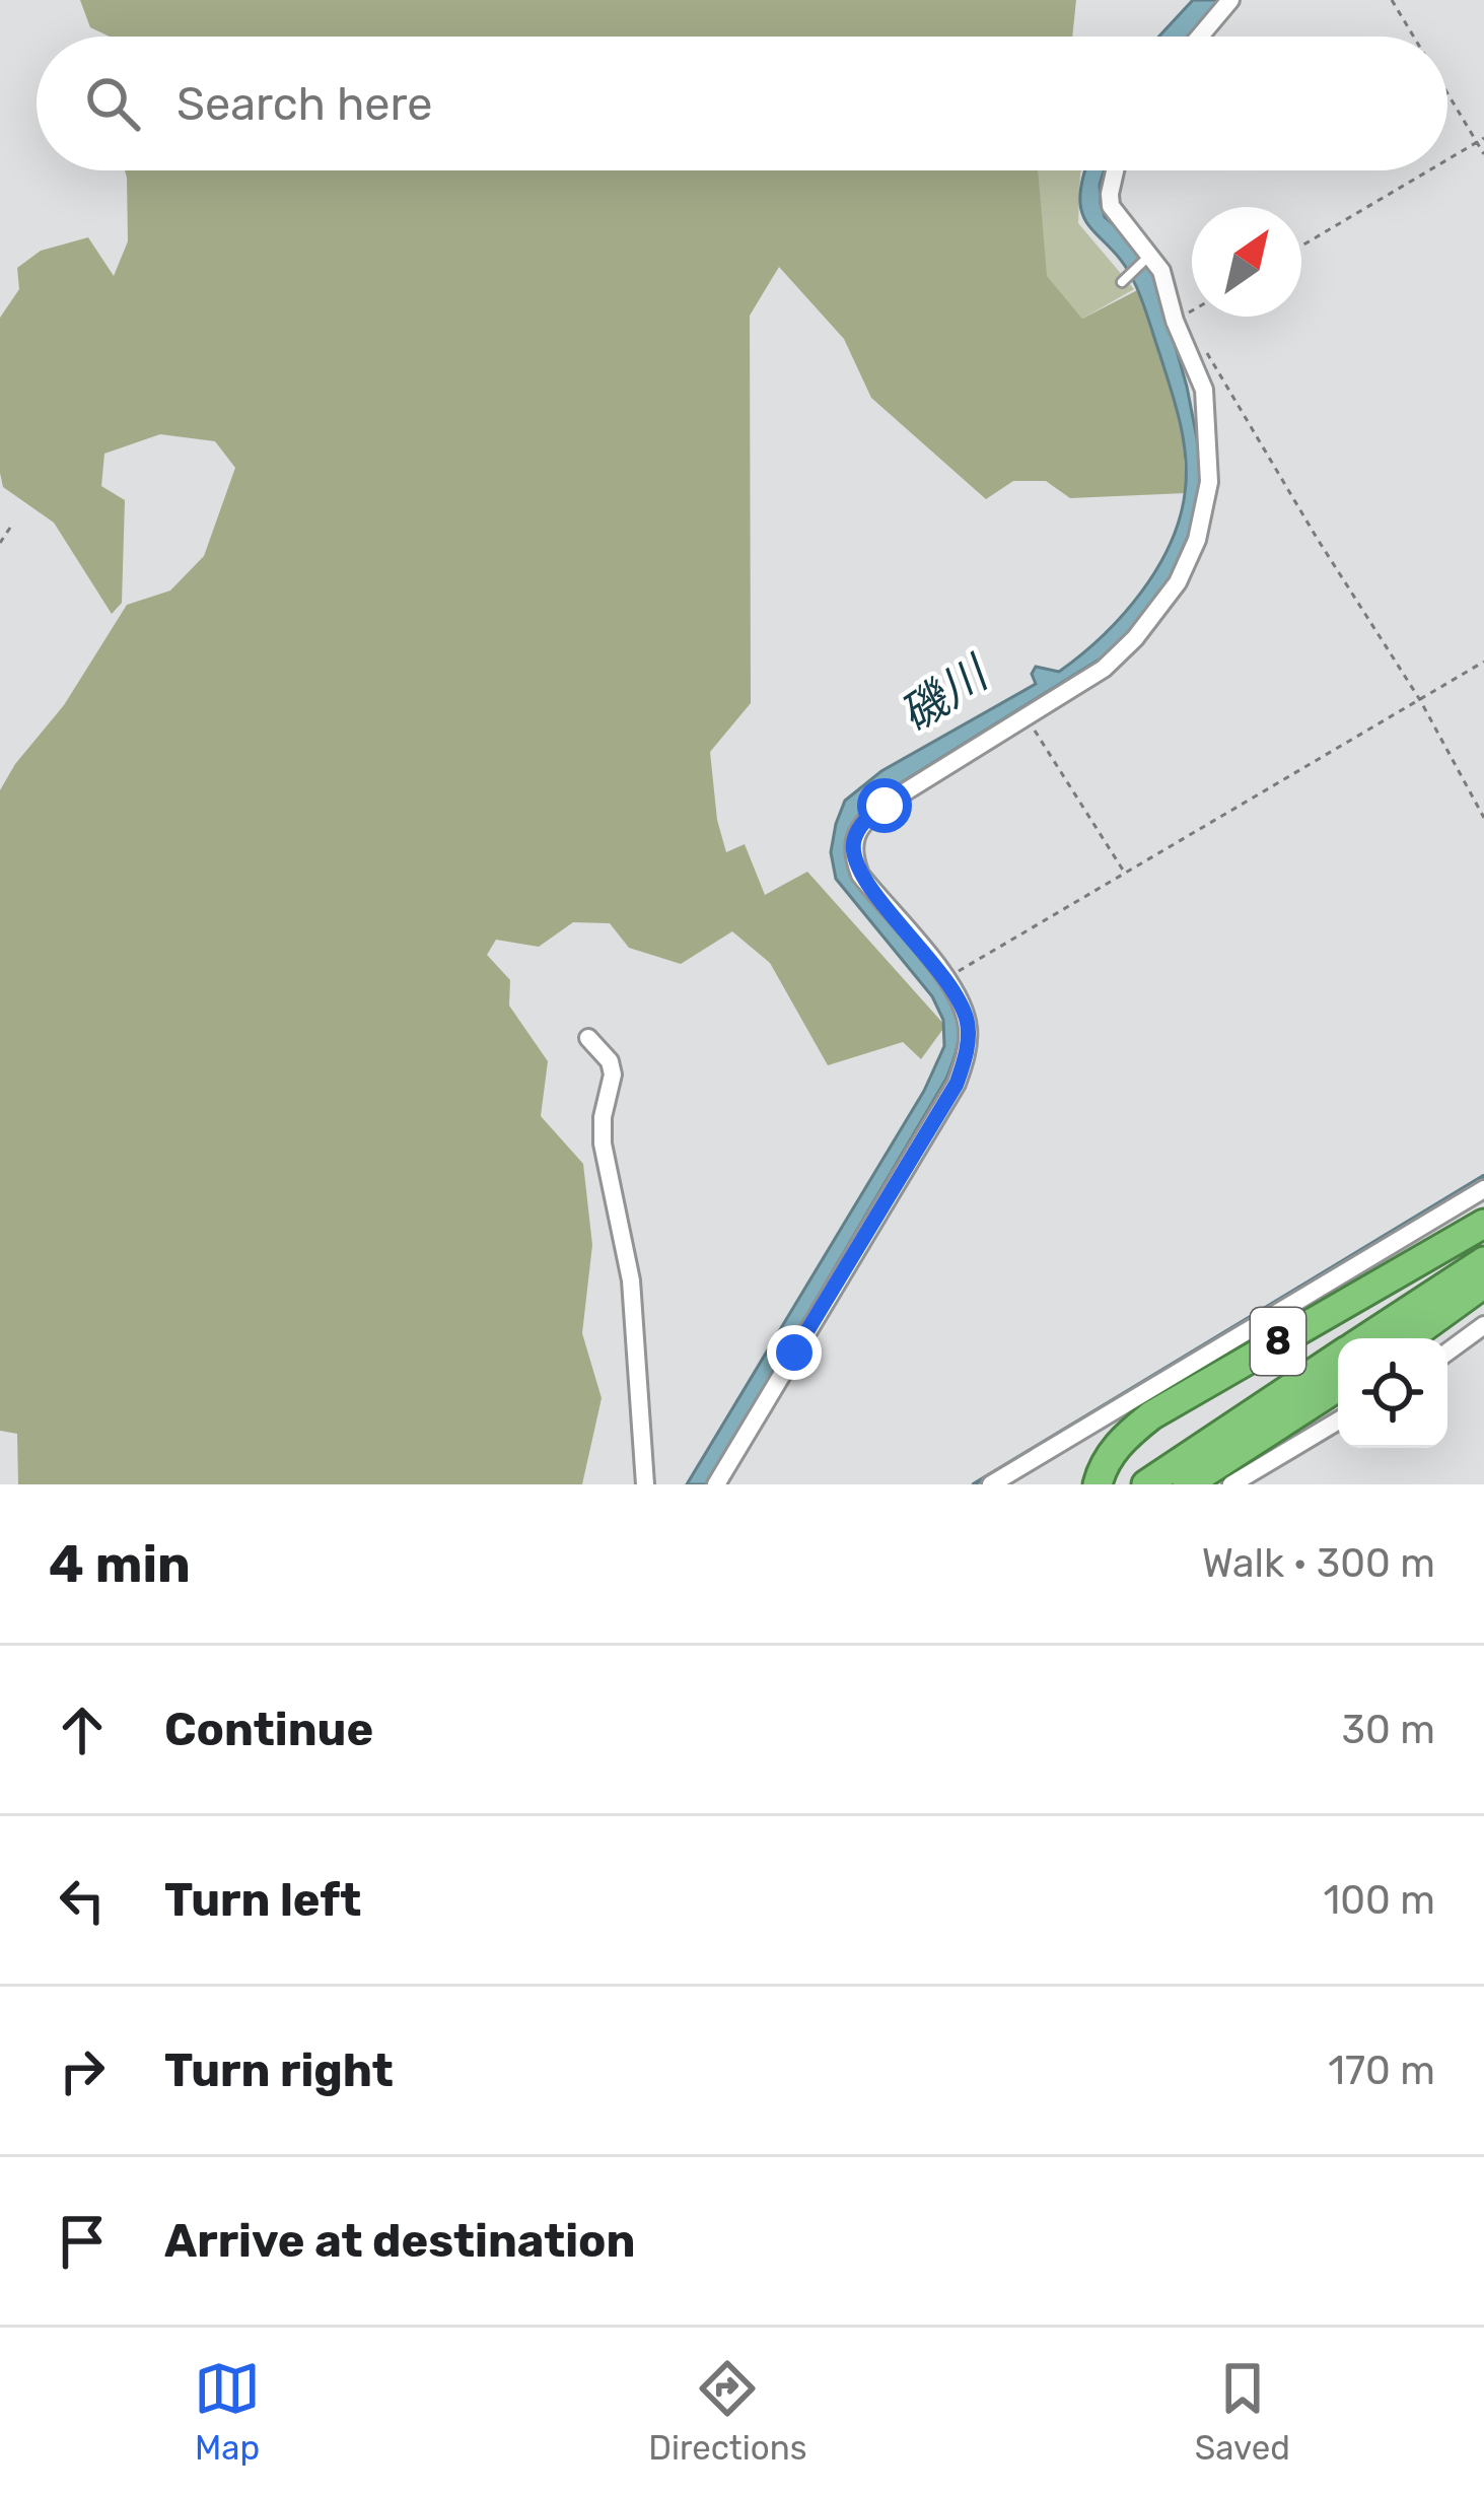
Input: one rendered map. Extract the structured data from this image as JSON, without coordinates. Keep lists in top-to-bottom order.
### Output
{
  "streets": {
    "highway": ["8"]
  },
  "water": ["磯川"],
  "north": "top right",
  "page": {
    "search": "Search here",
    "heading": ["4 min", "Walk · 300 m"],
    "list": [
      ["Continue", "30 m"],
      ["Turn left", "100 m"],
      ["Turn right", "170 m"],
      "Arrive at destination"
    ],
    "nav": ["Map", "Directions", "Saved"]
  }
}
